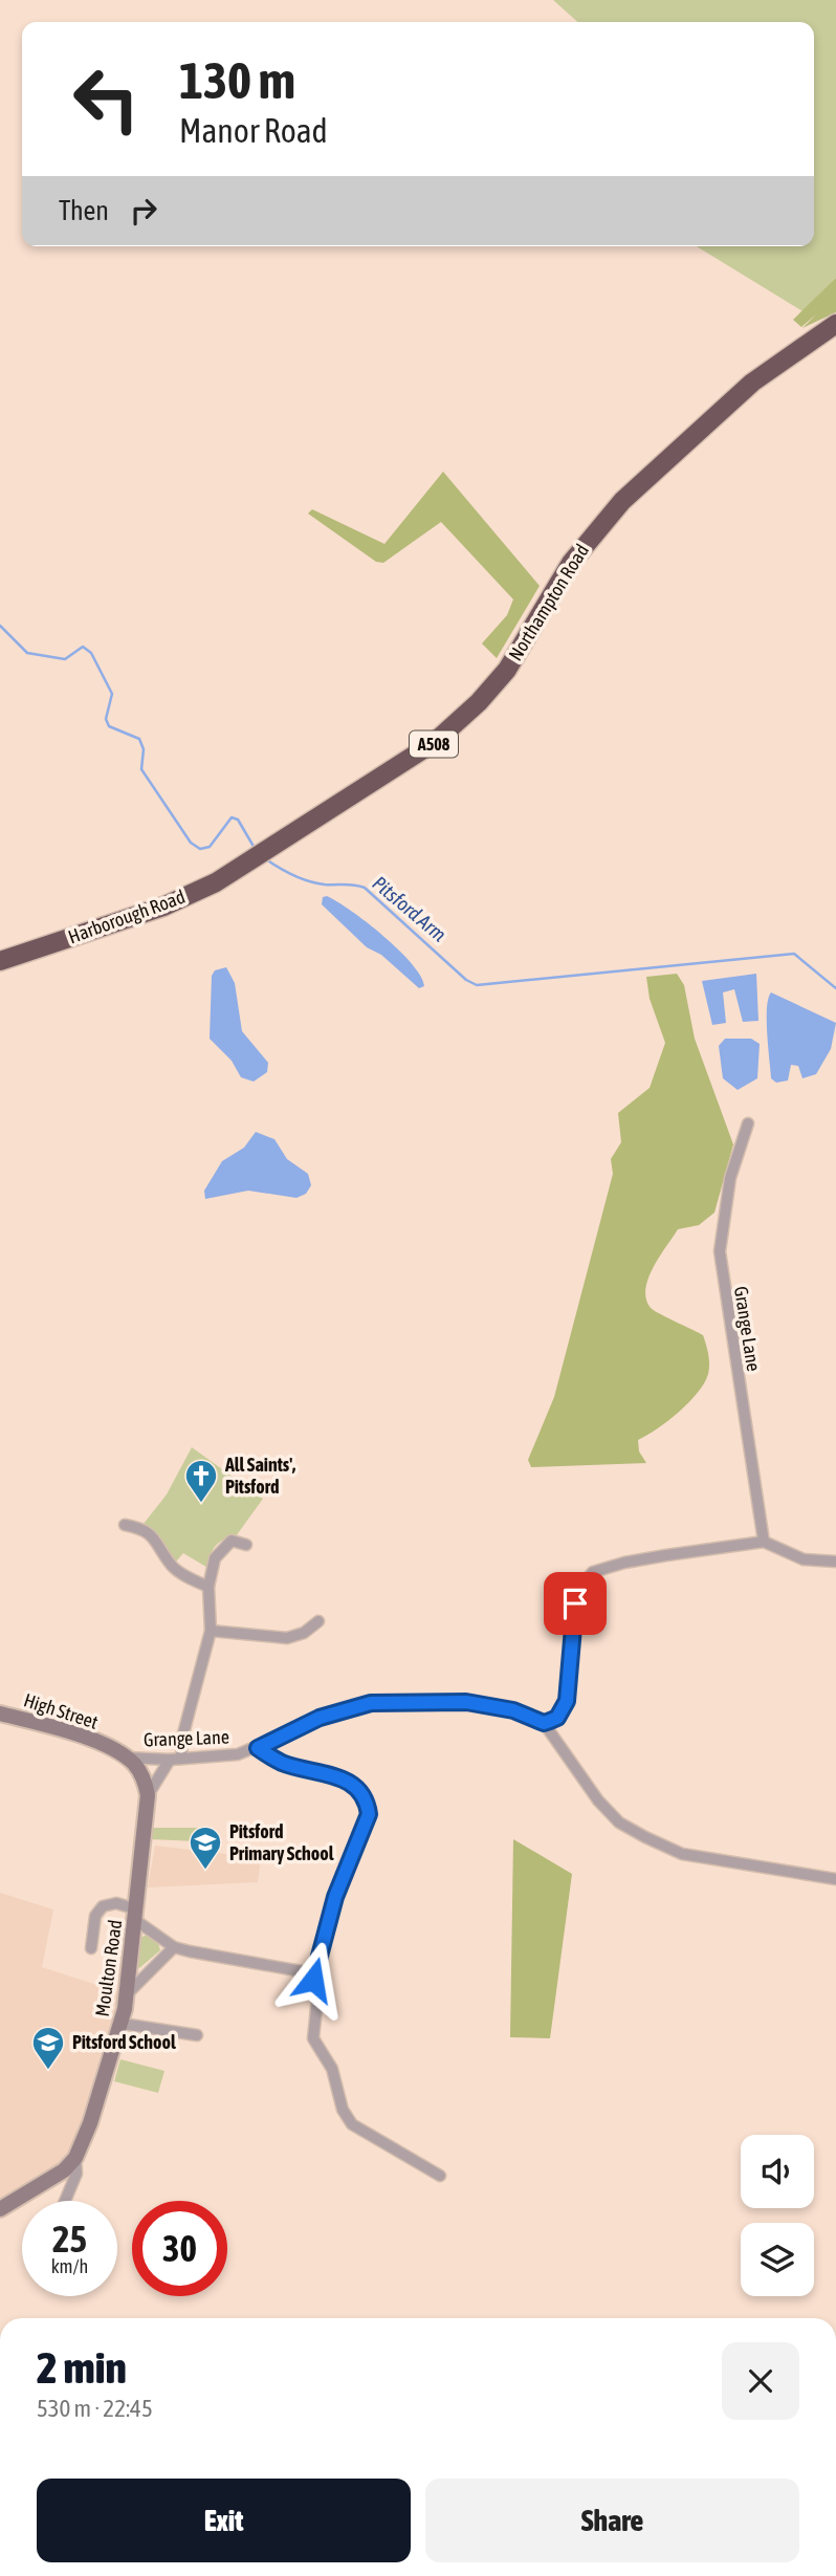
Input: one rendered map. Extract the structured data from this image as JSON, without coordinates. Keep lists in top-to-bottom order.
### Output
{
  "streets": {
    "highway": ["Northampton Road", "A508", "Harborough Road"],
    "street": ["Grange Lane", "High Street", "Moulton Road"]
  },
  "crossings": [
    ["Northampton Road", "Harborough Road"],
    ["Grange Lane", "High Street"],
    ["Grange Lane", "Moulton Road"]
  ],
  "water": ["Pitsford Arm"],
  "places": {
    "church": ["All Saints', Pitsford"],
    "school or university": ["Pitsford Primary School", "Pitsford School"]
  },
  "page": {
    "turn": ["130 m", "Manor Road"],
    "then": "Then",
    "speed": "25 km/h",
    "limit": "30",
    "heading": ["2 min", "530 m · 22:45"],
    "buttons": ["Exit", "Share"]
  }
}
